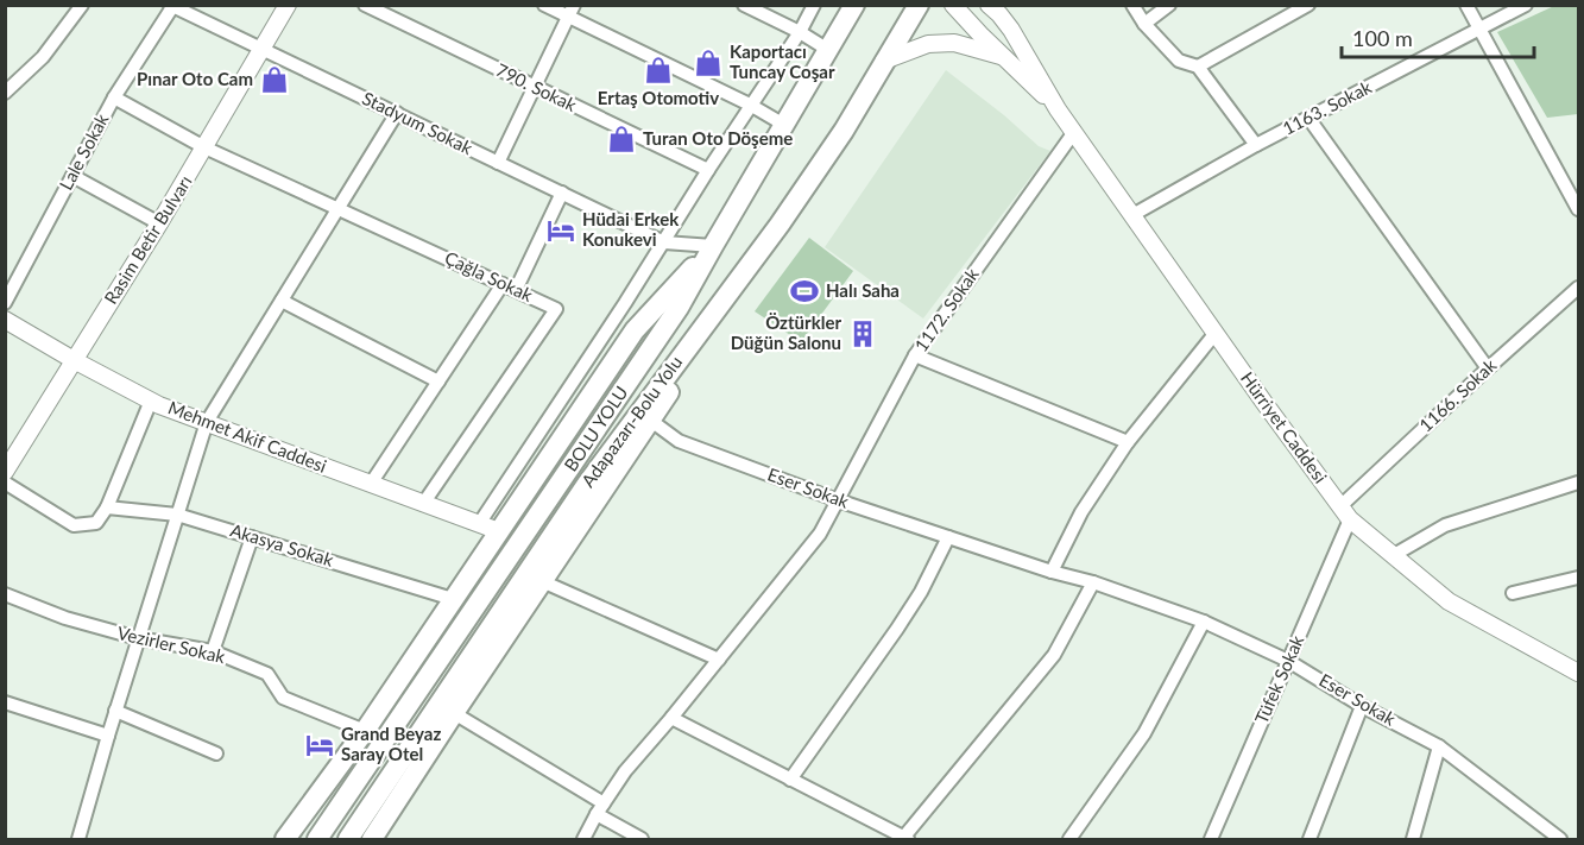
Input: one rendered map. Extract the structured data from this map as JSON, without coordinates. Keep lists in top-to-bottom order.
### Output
{
  "streets": {
    "highway": ["Adapazarı-Bolu Yolu", "BOLU YOLU"],
    "main road": ["Rasim Betir Bulvarı", "Hürriyet Caddesi", "Mehmet Akif Caddesi"],
    "street": [
      "790. Sokak",
      "1163. Sokak",
      "Stadyum Sokak",
      "Lale Sokak",
      "Çağla Sokak",
      "1172. Sokak",
      "1166. Sokak",
      "Eser Sokak",
      "Akasya Sokak",
      "Vezirler Sokak",
      "Tüfek Sokak"
    ]
  },
  "crossings": [
    ["1163. Sokak", "Hürriyet Caddesi"],
    ["Stadyum Sokak", "Lale Sokak"],
    ["Stadyum Sokak", "Rasim Betir Bulvarı"],
    ["Lale Sokak", "Çağla Sokak"],
    ["Rasim Betir Bulvarı", "Çağla Sokak"],
    ["Rasim Betir Bulvarı", "Mehmet Akif Caddesi"],
    ["Çağla Sokak", "Mehmet Akif Caddesi"],
    ["1172. Sokak", "Hürriyet Caddesi"],
    ["1172. Sokak", "Eser Sokak"],
    ["1166. Sokak", "Hürriyet Caddesi"],
    ["1166. Sokak", "Tüfek Sokak"],
    ["Hürriyet Caddesi", "Tüfek Sokak"],
    ["Eser Sokak", "Tüfek Sokak"]
  ],
  "places": {
    "shop": [
      "Kaportacı Tuncay Coşar",
      "Ertaş Otomotiv",
      "Pınar Oto Cam",
      "Turan Oto Döşeme"
    ],
    "hotel": ["Hüdai Erkek Konukevi", "Grand Beyaz Saray Otel"],
    "sports": ["Halı Saha"],
    "building": ["Öztürkler Düğün Salonu"]
  },
  "scale_bar": "100 m"
}
